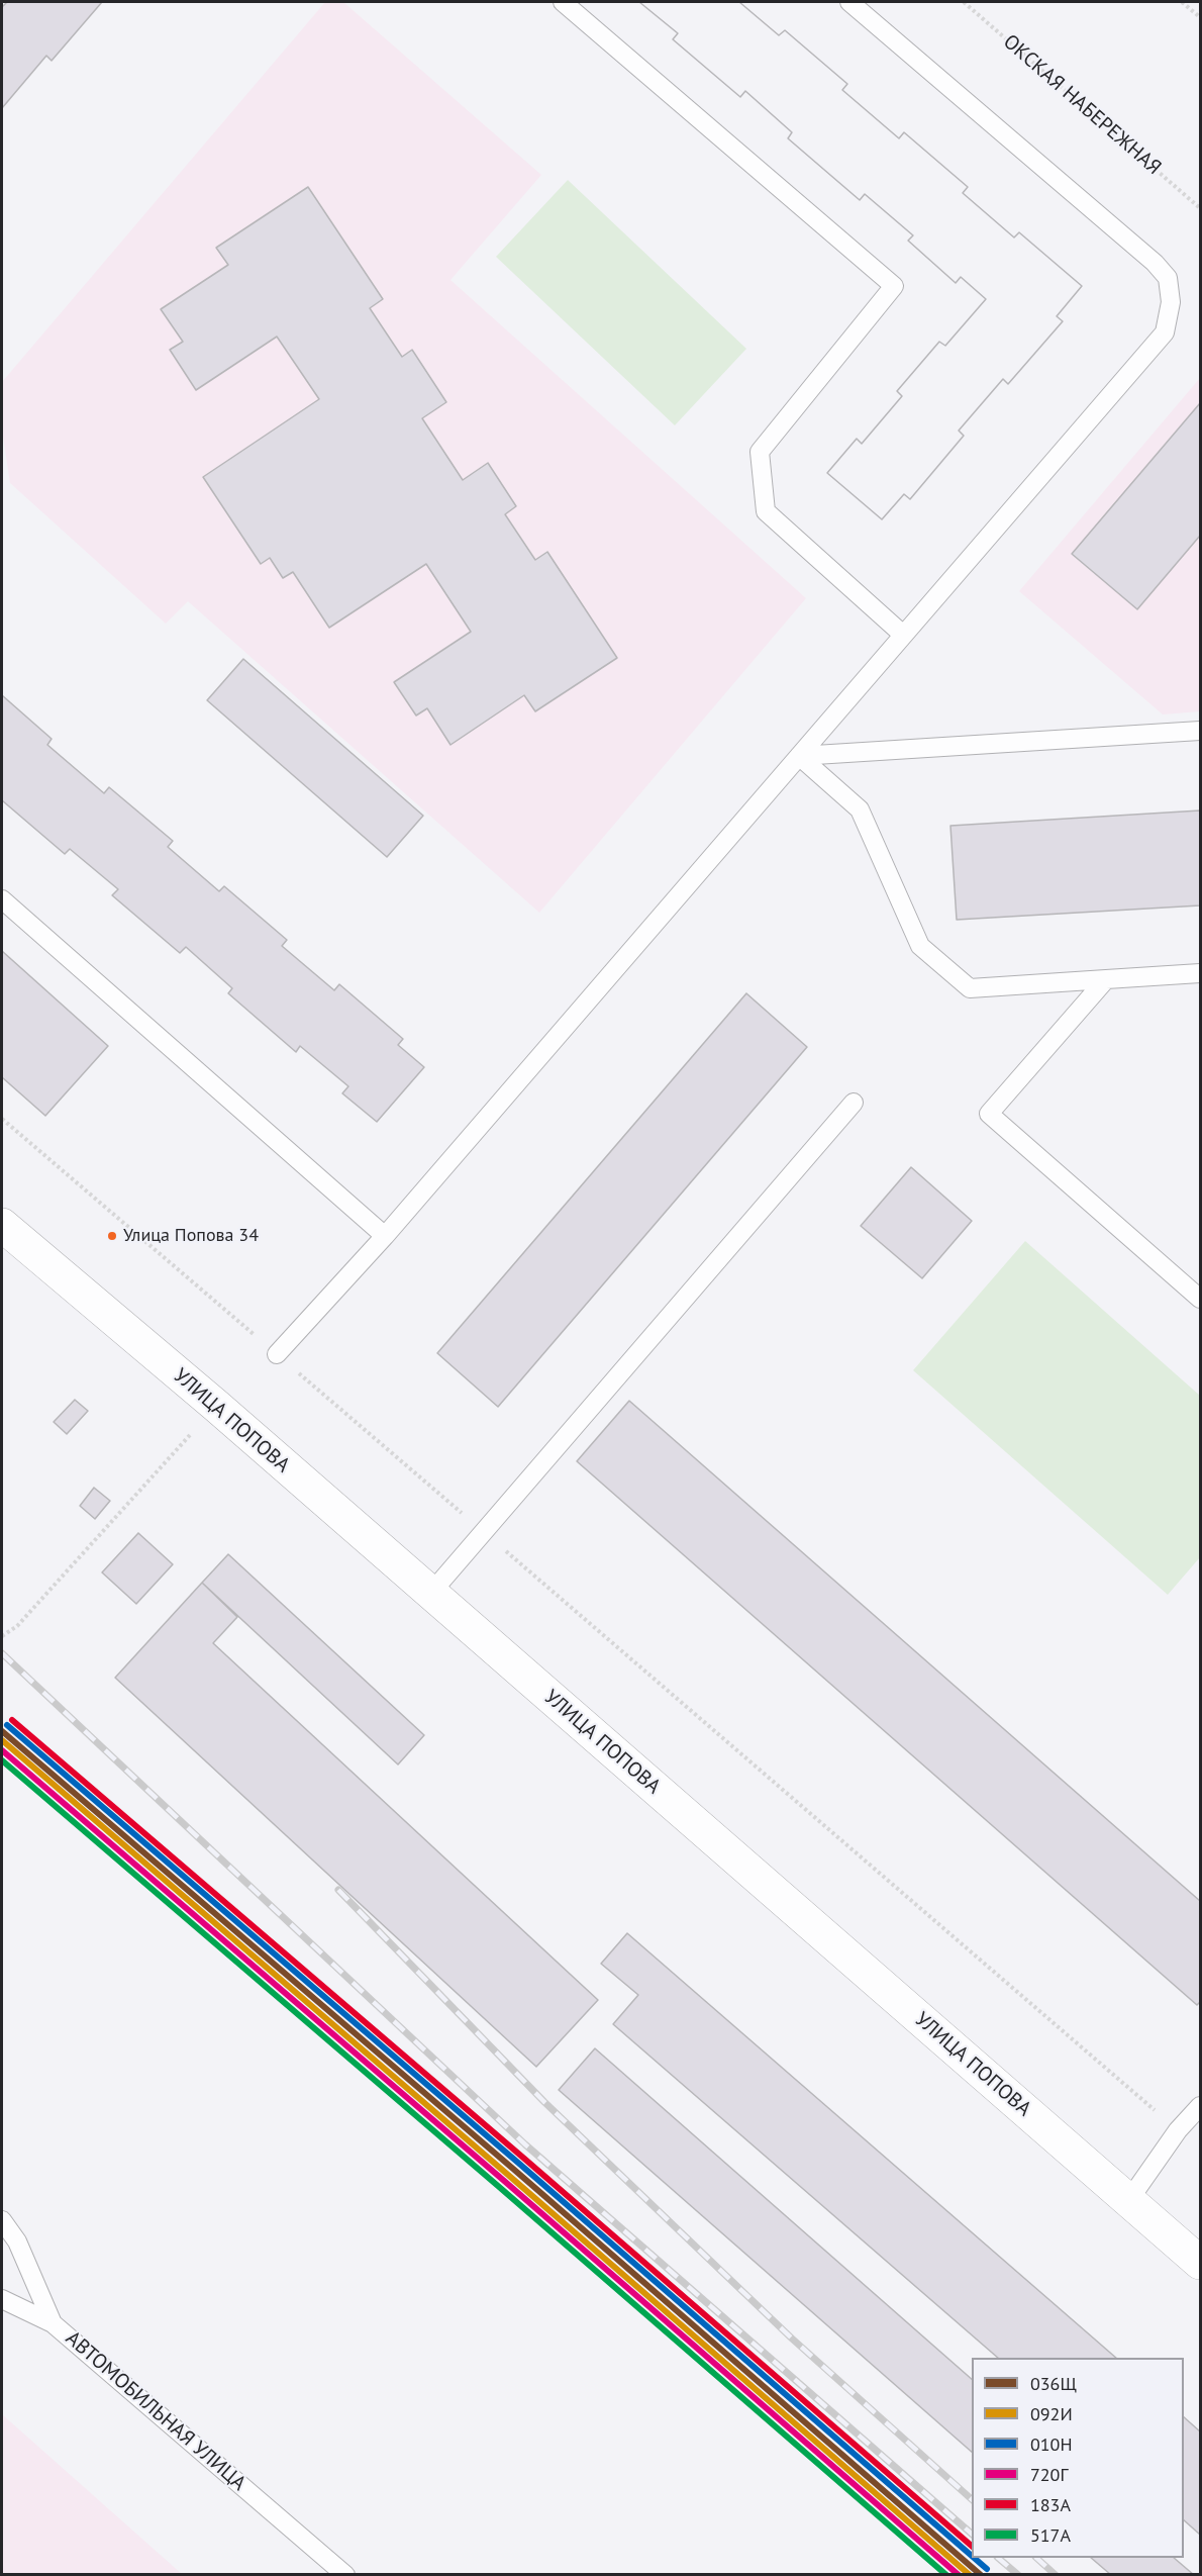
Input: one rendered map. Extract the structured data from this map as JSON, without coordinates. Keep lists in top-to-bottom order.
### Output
{
  "streets": {
    "street": ["УЛИЦА ПОПОВА"],
    "lane": ["АВТОМОБИЛЬНАЯ УЛИЦА"],
    "path": ["ОКСКАЯ НАБЕРЕЖНАЯ"]
  },
  "places": ["Улица Попова 34"],
  "lines": [
    "transit line 183А",
    "transit line 010Н",
    "transit line 036Щ",
    "transit line 092И",
    "transit line 720Г",
    "transit line 517А"
  ],
  "legend": [
    "036Щ",
    "092И",
    "010Н",
    "720Г",
    "183А",
    "517А"
  ]
}
